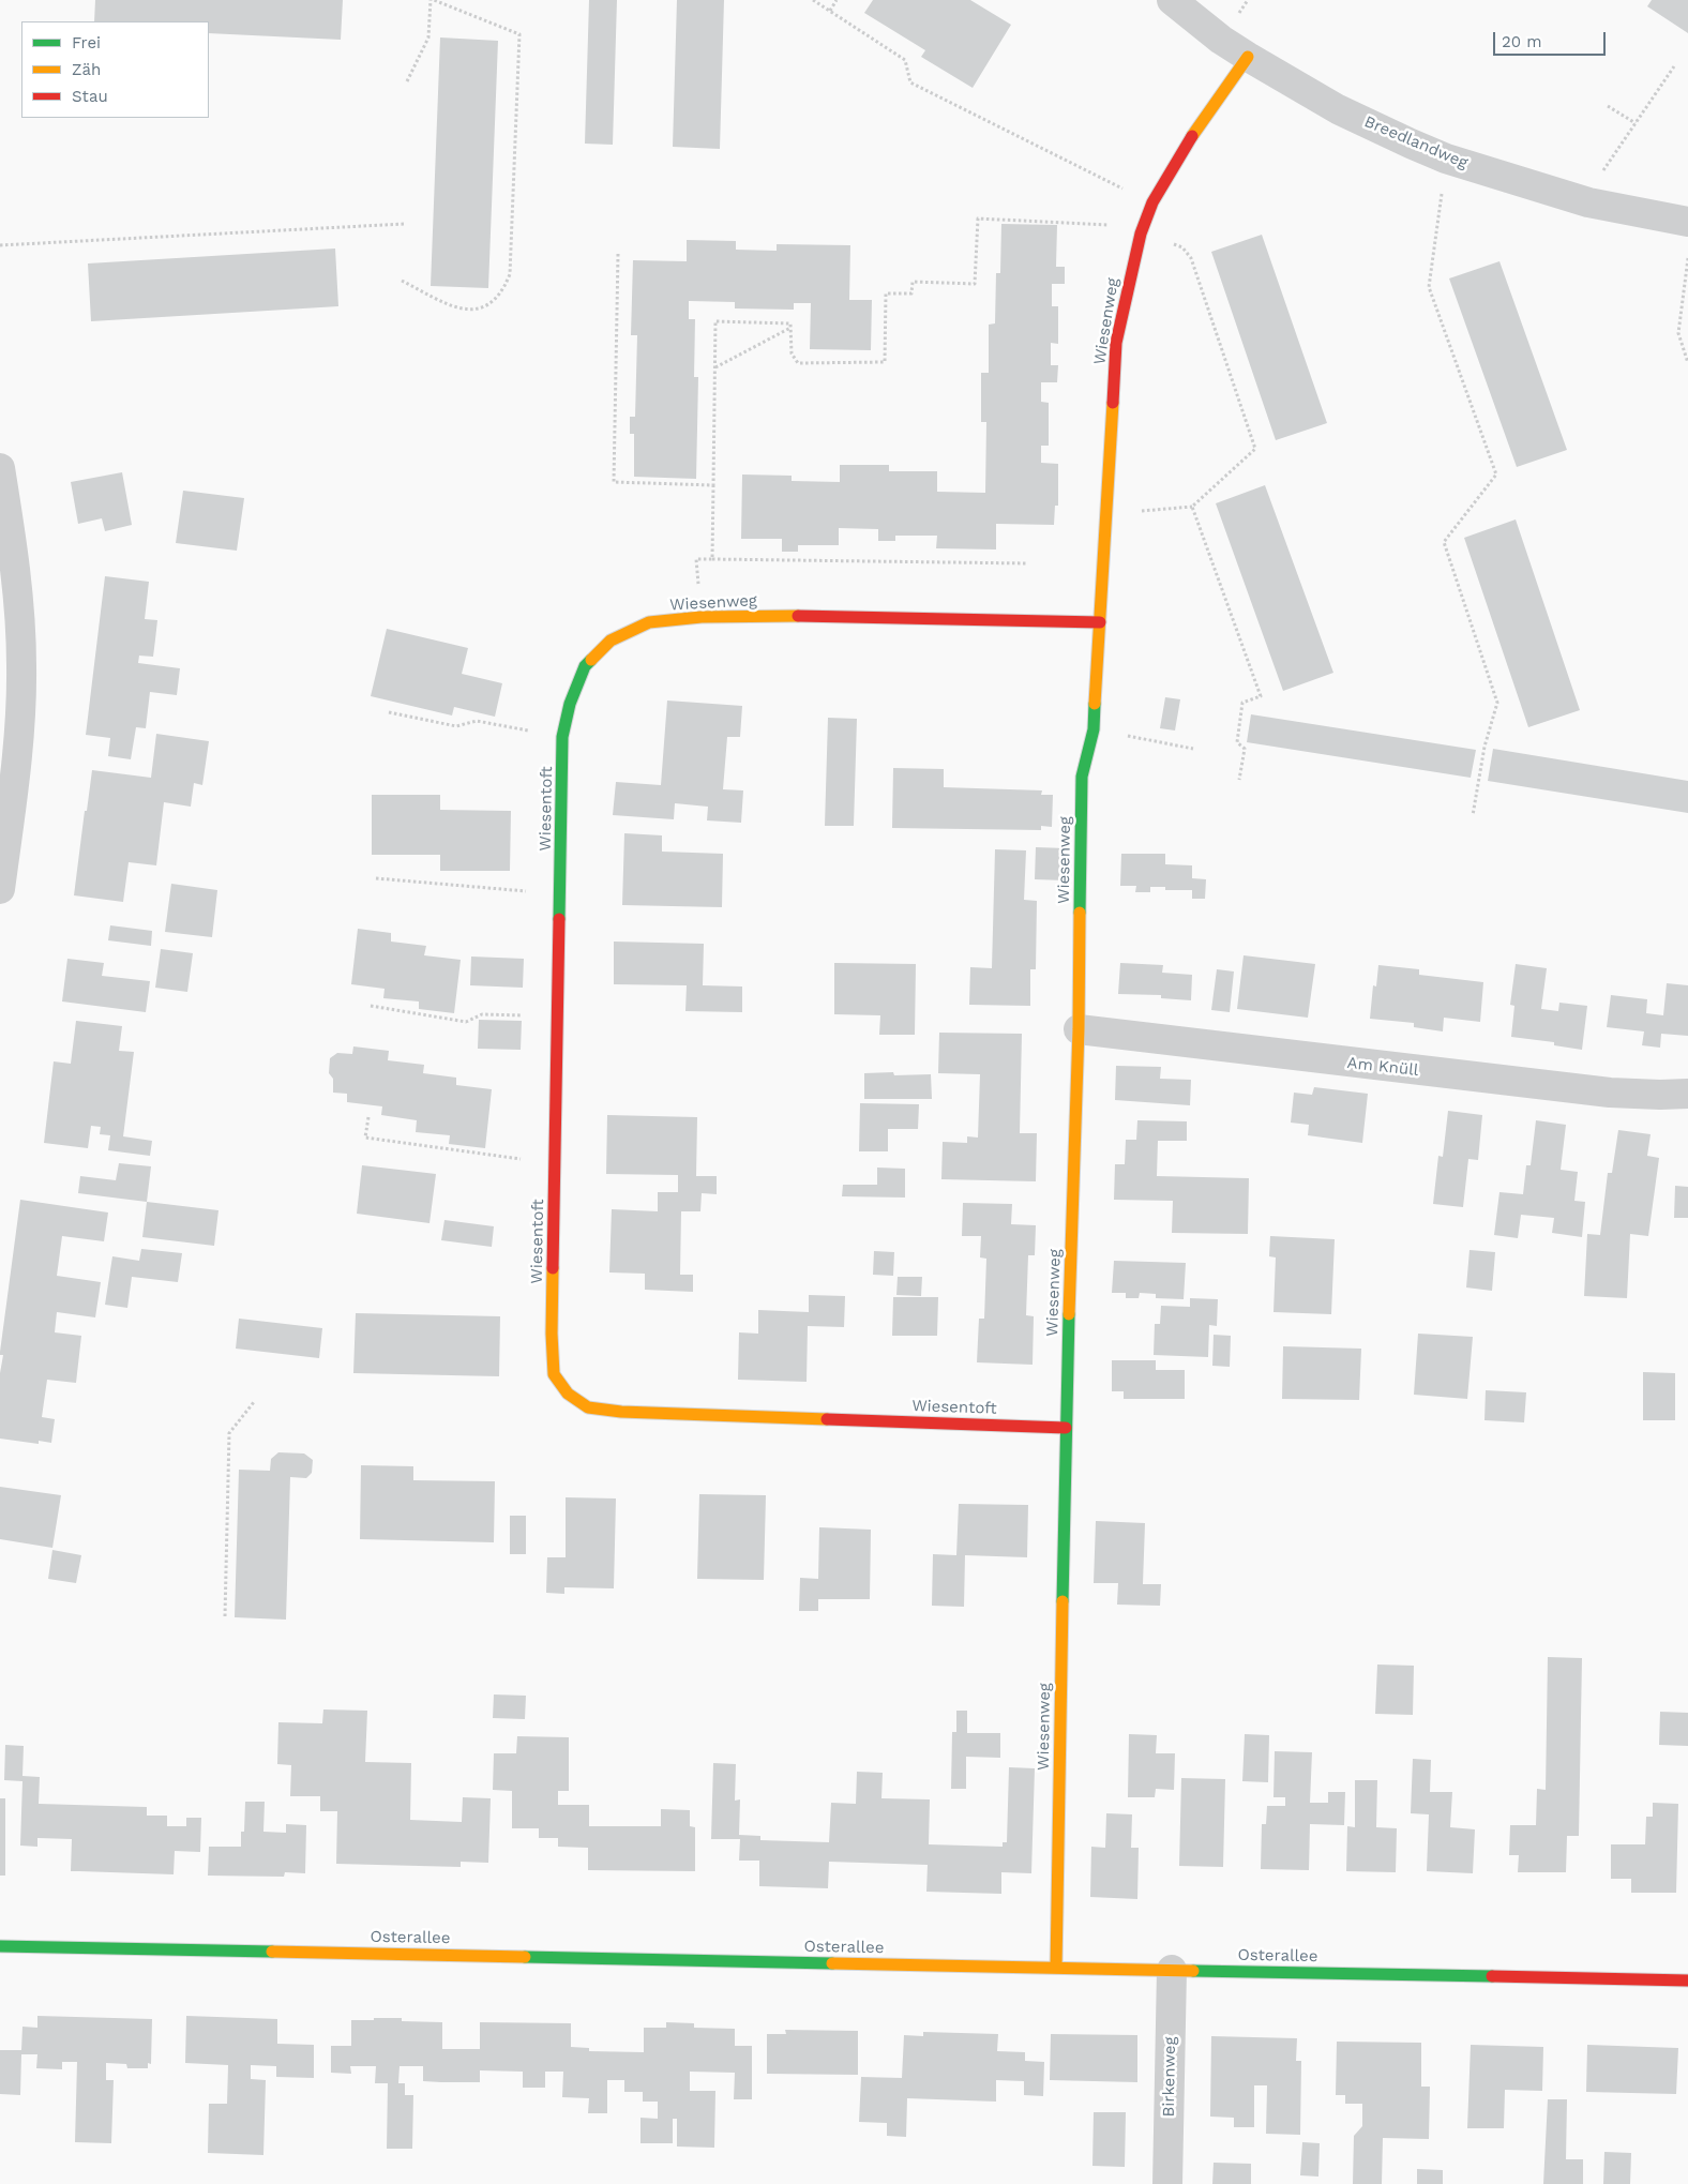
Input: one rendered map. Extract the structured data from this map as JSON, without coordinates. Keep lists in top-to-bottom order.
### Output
{
  "streets": {
    "street": [
      "Breedlandweg",
      "Wiesenweg",
      "Wiesentoft",
      "Am Knüll",
      "Osterallee",
      "Birkenweg"
    ]
  },
  "crossings": [
    ["Breedlandweg", "Wiesenweg"],
    ["Wiesenweg", "Wiesentoft"],
    ["Wiesenweg", "Am Knüll"],
    ["Wiesenweg", "Osterallee"],
    ["Osterallee", "Birkenweg"]
  ],
  "legend": ["Frei", "Zäh", "Stau"],
  "scale_bar": "20 m"
}
